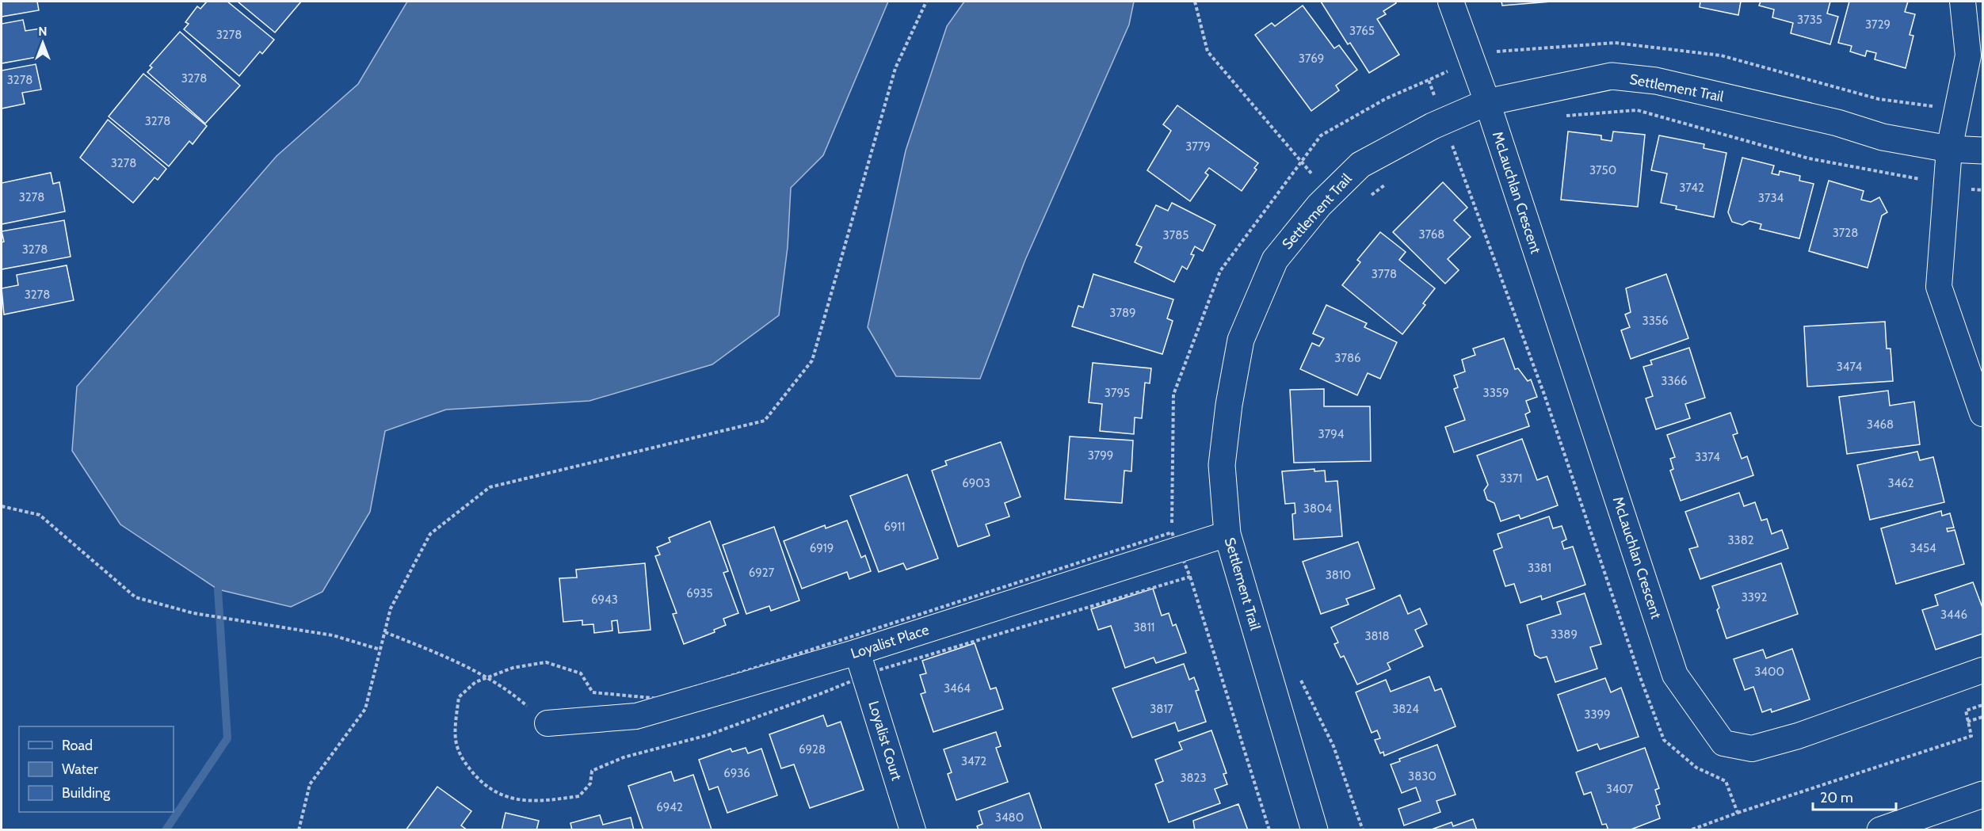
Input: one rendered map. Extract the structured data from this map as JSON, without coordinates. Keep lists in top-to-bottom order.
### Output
{
  "streets": {
    "street": [
      "Settlement Trail",
      "McLauchlan Crescent",
      "Loyalist Place",
      "Loyalist Court"
    ]
  },
  "crossings": [
    ["Settlement Trail", "McLauchlan Crescent"],
    ["Settlement Trail", "Loyalist Place"],
    ["Loyalist Place", "Loyalist Court"]
  ],
  "house_numbers": [
    "3735",
    "3729",
    "3765",
    "3278",
    "3769",
    "3278",
    "3278",
    "3278",
    "3779",
    "3278",
    "3750",
    "3742",
    "3278",
    "3734",
    "3728",
    "3768",
    "3785",
    "3278",
    "3778",
    "3278",
    "3789",
    "3356",
    "3786",
    "3474",
    "3366",
    "3795",
    "3359",
    "3468",
    "3794",
    "3799",
    "3374",
    "3371",
    "6903",
    "3462",
    "3804",
    "6911",
    "3382",
    "6919",
    "3454",
    "3381",
    "6927",
    "3810",
    "6935",
    "3392",
    "6943",
    "3446",
    "3811",
    "3389",
    "3818",
    "3400",
    "3464",
    "3817",
    "3824",
    "3399",
    "6928",
    "3472",
    "6936",
    "3830",
    "3823",
    "3407",
    "6942",
    "3480"
  ],
  "legend": ["Road", "Water", "Building"],
  "scale_bar": "20 m",
  "north": "top"
}
